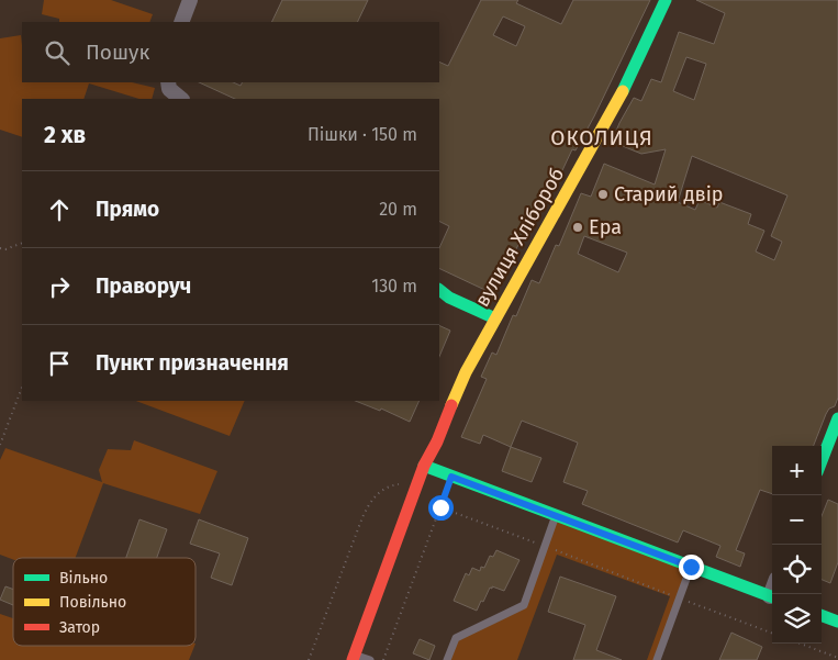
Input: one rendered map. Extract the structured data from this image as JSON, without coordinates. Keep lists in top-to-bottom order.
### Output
{
  "streets": {
    "street": ["вулиця Хлібороб"]
  },
  "districts": ["ОКОЛИЦЯ"],
  "places": ["Старий двір", "Ера"],
  "legend": ["Вільно", "Повільно", "Затор"],
  "page": {
    "search": "Пошук",
    "heading": ["2 хв", "Пішки · 150 m"],
    "list": [
      ["Прямо", "20 m"],
      ["Праворуч", "130 m"],
      "Пункт призначення"
    ],
    "map_buttons": ["+", "−"]
  }
}
